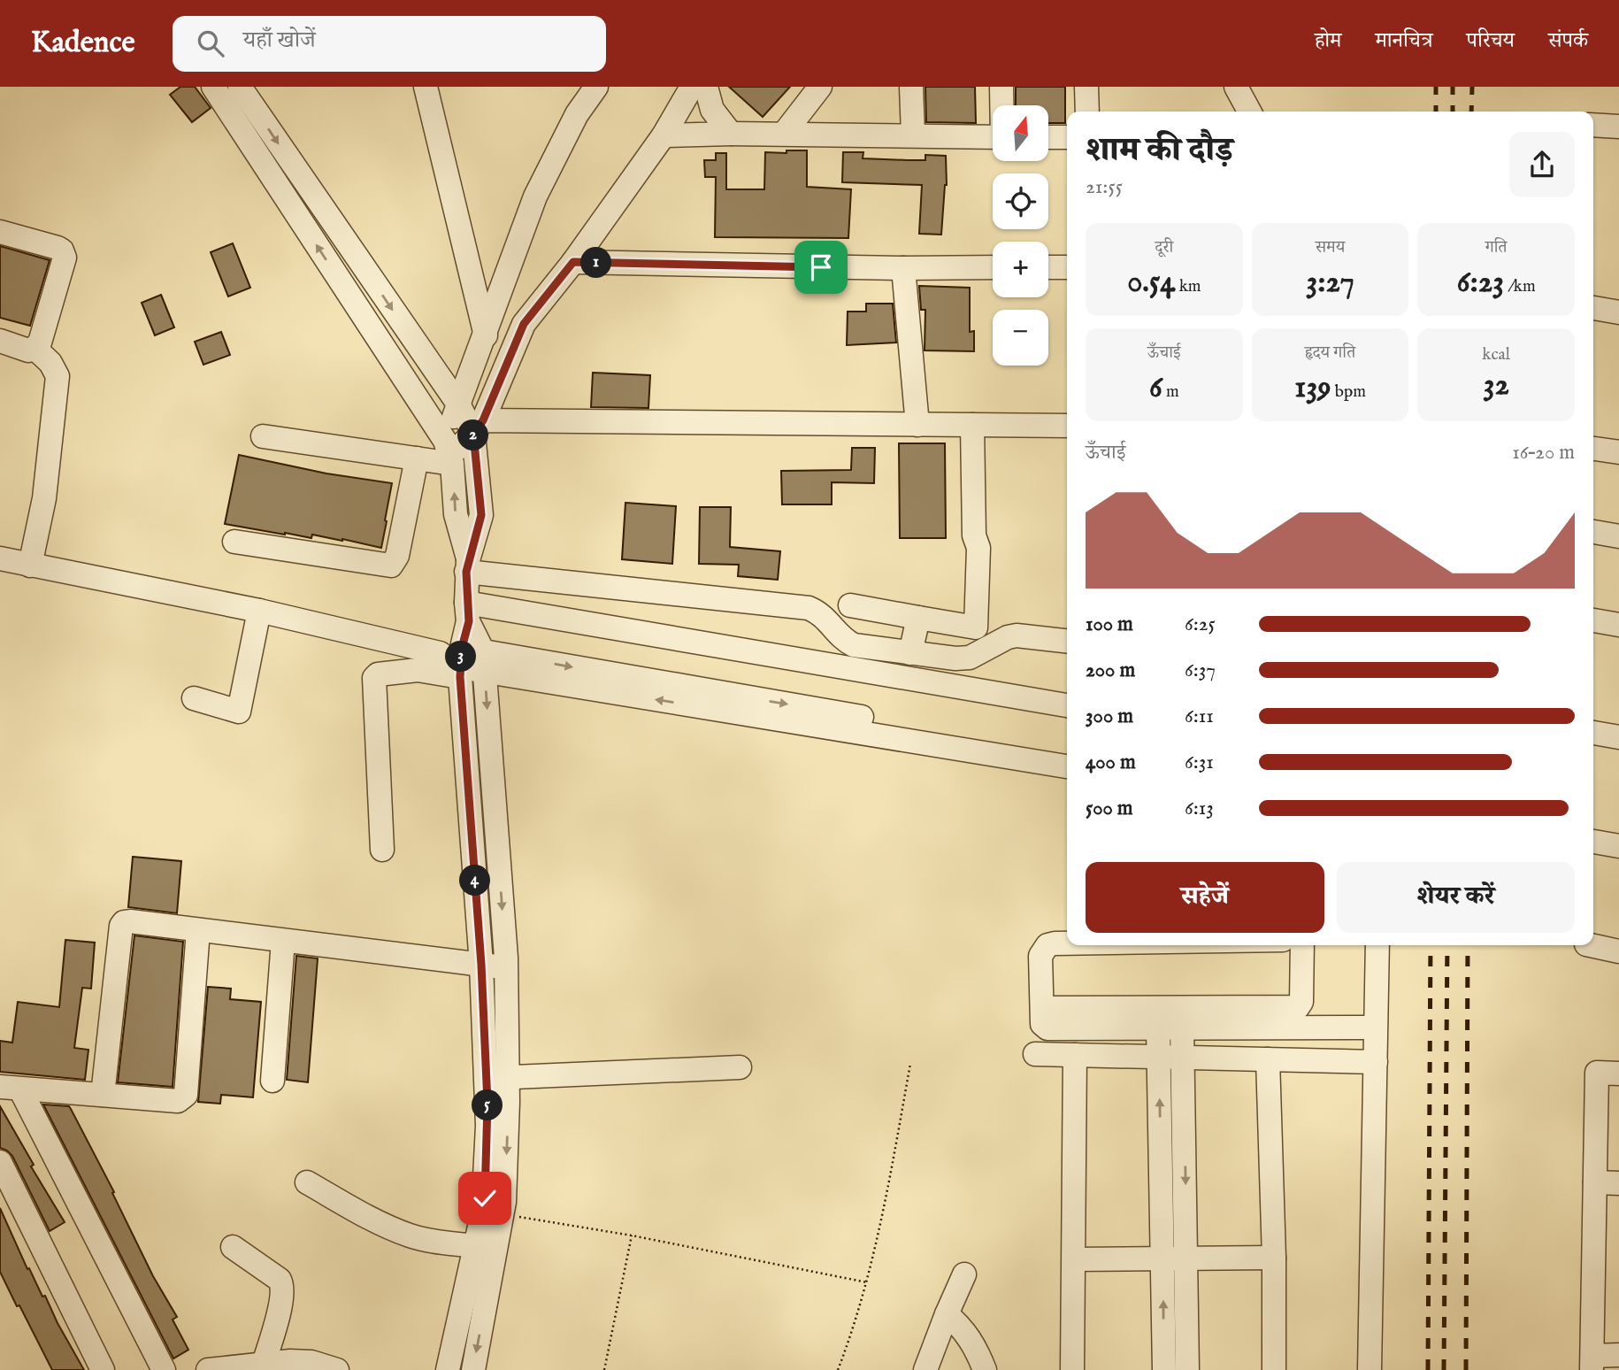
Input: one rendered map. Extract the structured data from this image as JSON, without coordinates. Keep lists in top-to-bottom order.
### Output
{
  "north": "top",
  "page": {
    "header": "Kadence",
    "search": "यहाँ खोजें",
    "nav": [
      "होम",
      "मानचित्र",
      "परिचय",
      "संपर्क"
    ],
    "map_buttons": ["+", "−"],
    "heading": ["शाम की दौड़", "21:55"],
    "stats": [
      ["दूरी", "0.54 km"],
      ["समय", "3:27"],
      ["गति", "6:23 /km"],
      ["ऊँचाई", "6 m"],
      ["हृदय गति", "139 bpm"],
      ["kcal", "32"]
    ],
    "pins": [
      "1",
      "2",
      "3",
      "4",
      "5"
    ],
    "chart": ["ऊँचाई", "16–20 m"],
    "list": [
      {
        "name": "100 m",
        "note": "6:25"
      },
      {
        "name": "200 m",
        "note": "6:37"
      },
      {
        "name": "300 m",
        "note": "6:11"
      },
      {
        "name": "400 m",
        "note": "6:31"
      },
      {
        "name": "500 m",
        "note": "6:13"
      }
    ],
    "buttons": ["सहेजें", "शेयर करें"]
  }
}
